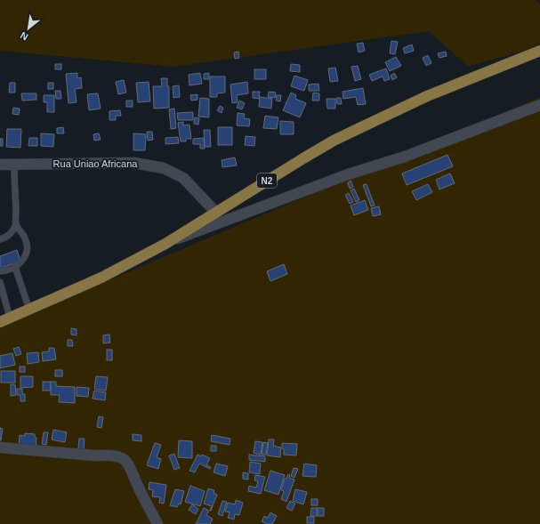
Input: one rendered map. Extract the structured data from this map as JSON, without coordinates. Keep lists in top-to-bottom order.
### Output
{
  "streets": {
    "main road": ["N2"],
    "street": ["Rua Uniao Africana"]
  },
  "crossings": [
    ["Rua Uniao Africana", "N2"]
  ],
  "north": "bottom left"
}
